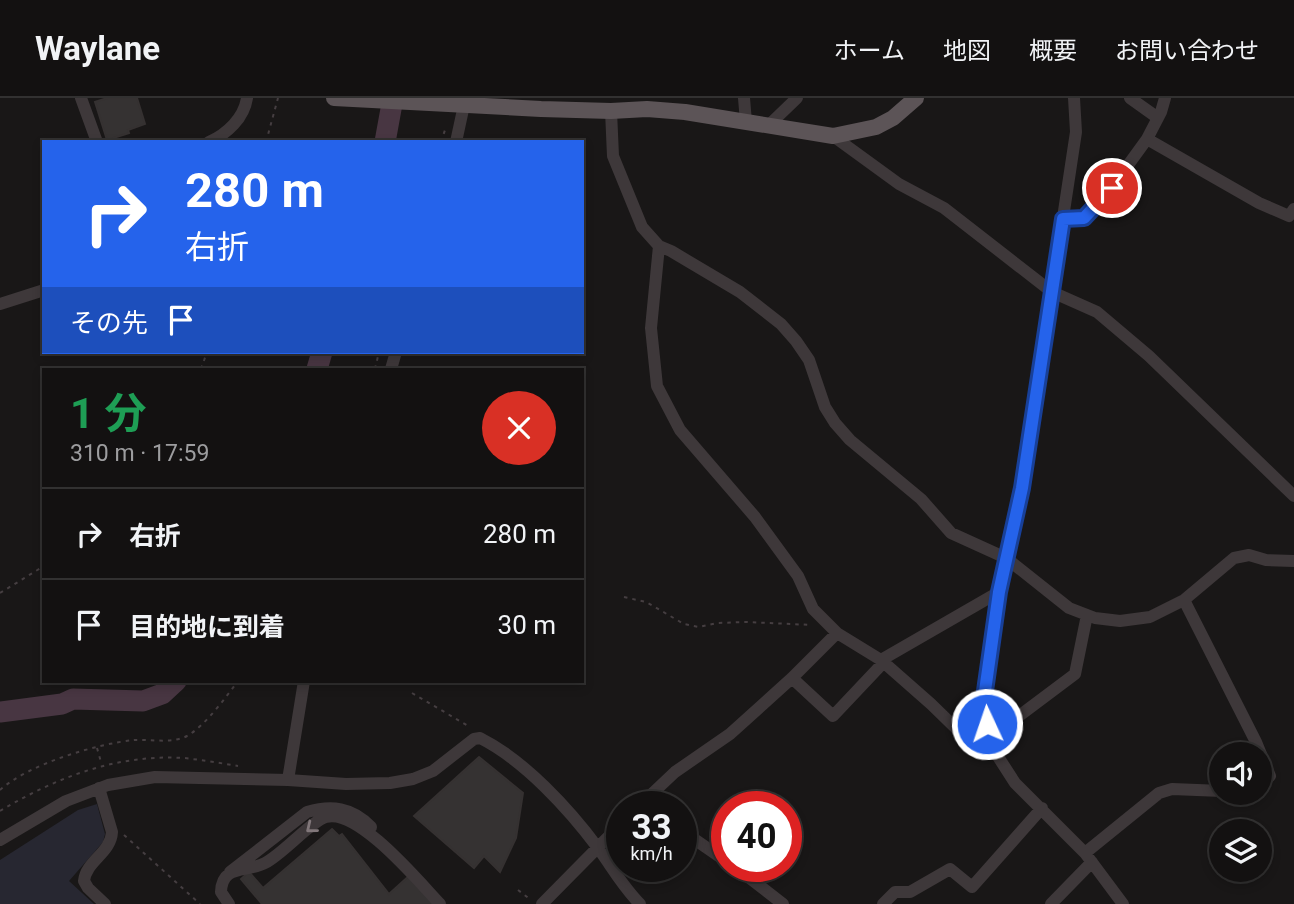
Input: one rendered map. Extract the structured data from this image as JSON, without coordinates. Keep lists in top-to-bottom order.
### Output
{
  "page": {
    "header": "Waylane",
    "nav": [
      "ホーム",
      "地図",
      "概要",
      "お問い合わせ"
    ],
    "turn": ["280 m", "右折"],
    "then": "その先",
    "heading": ["1 分", "310 m · 17:59"],
    "list": [
      {
        "name": "右折",
        "value": "280 m"
      },
      {
        "name": "目的地に到着",
        "value": "30 m"
      }
    ],
    "speed": "33 km/h",
    "limit": "40"
  }
}
